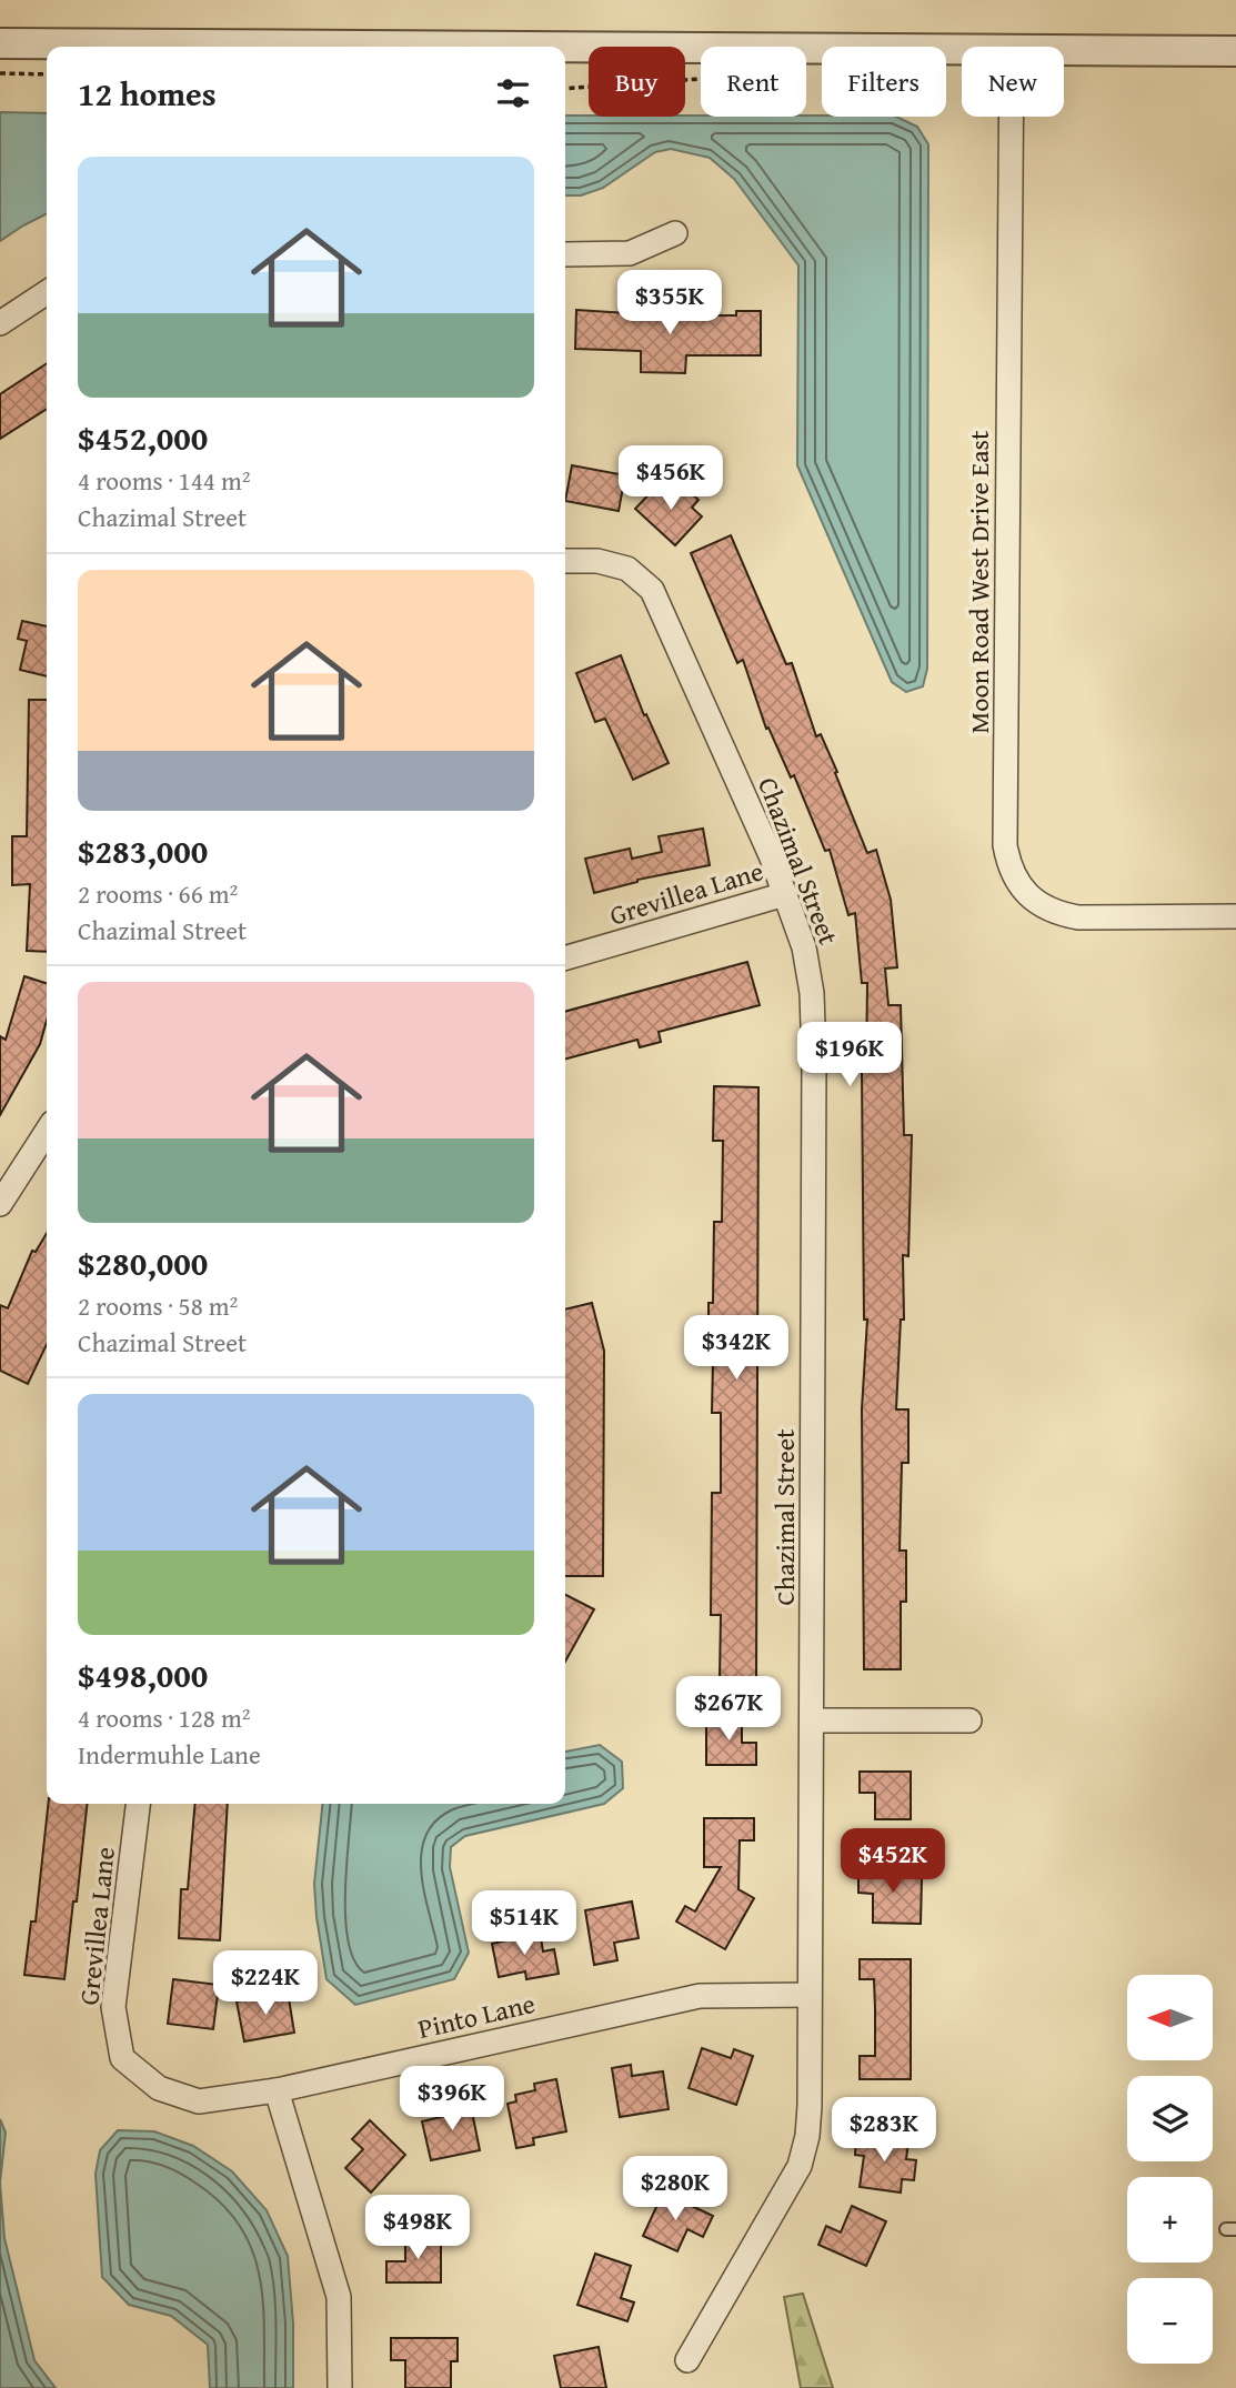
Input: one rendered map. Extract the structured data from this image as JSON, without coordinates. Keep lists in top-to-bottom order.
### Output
{
  "streets": {
    "street": [
      "Moon Road West Drive East",
      "Chazimal Street",
      "Grevillea Lane",
      "Pinto Lane"
    ]
  },
  "crossings": [
    ["Chazimal Street", "Grevillea Lane"],
    ["Chazimal Street", "Pinto Lane"],
    ["Grevillea Lane", "Pinto Lane"]
  ],
  "north": "left",
  "page": {
    "chip": [
      "Buy",
      "Rent",
      "Filters",
      "New"
    ],
    "heading": "12 homes",
    "list": [
      {
        "name": "$452,000",
        "note": "4 rooms · 144 m² · Chazimal Street"
      },
      {
        "name": "$283,000",
        "note": "2 rooms · 66 m² · Chazimal Street"
      },
      {
        "name": "$280,000",
        "note": "2 rooms · 58 m² · Chazimal Street"
      },
      {
        "name": "$498,000",
        "note": "4 rooms · 128 m² · Indermuhle Lane"
      }
    ],
    "price": [
      "$355K",
      "$456K",
      "$196K",
      "$342K",
      "$267K",
      "$452K",
      "$514K",
      "$224K",
      "$396K",
      "$283K",
      "$280K",
      "$498K"
    ],
    "map_buttons": ["+", "−"]
  }
}
